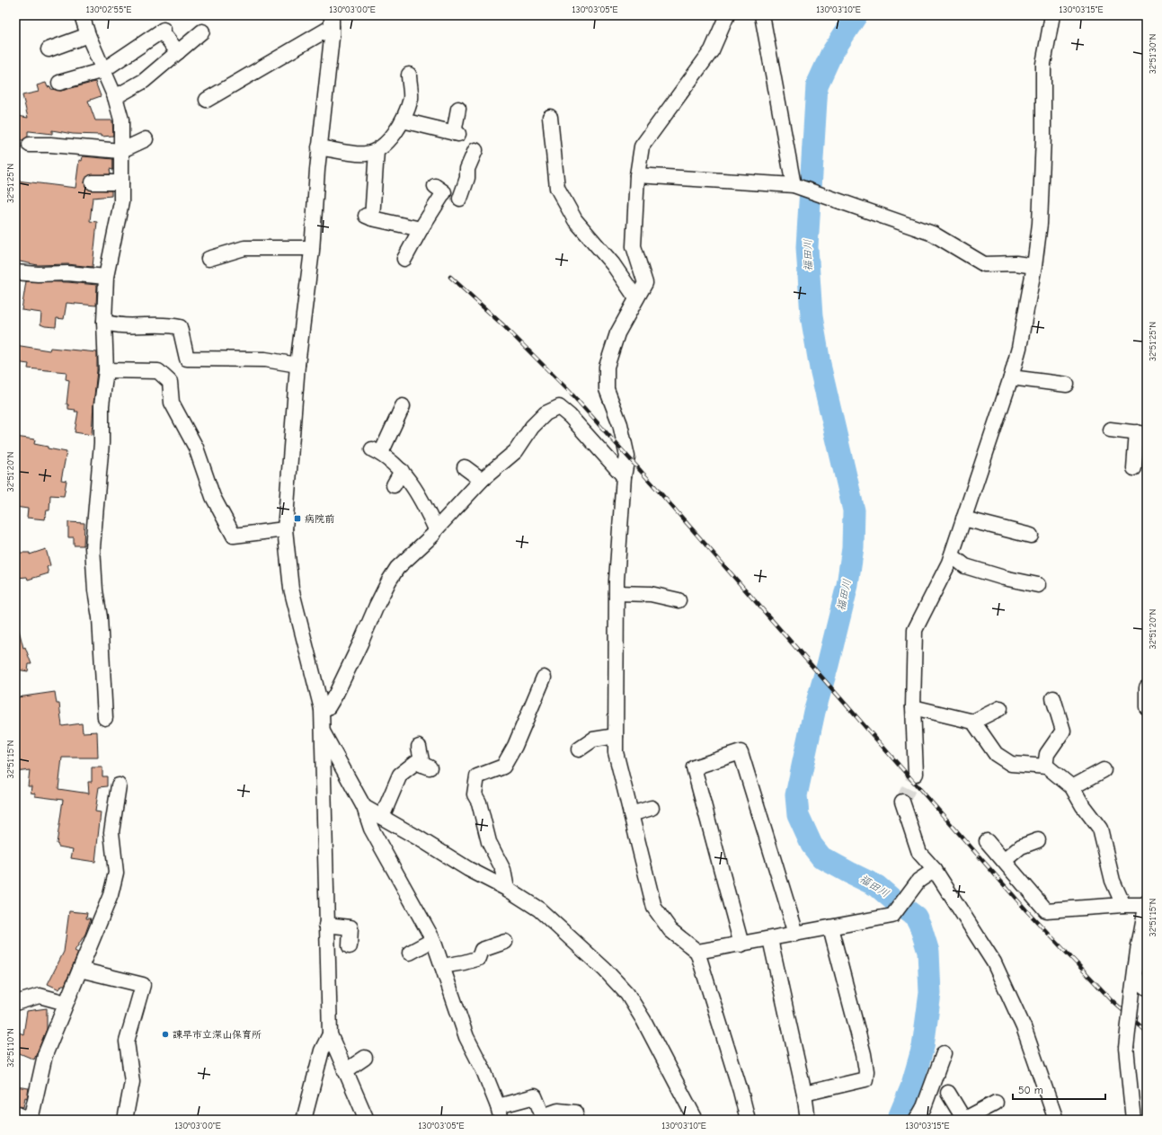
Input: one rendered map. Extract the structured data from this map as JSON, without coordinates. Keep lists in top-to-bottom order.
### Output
{
  "water": ["福田川"],
  "places": {
    "transit": ["病院前"],
    "other": ["諫早市立深山保育所"]
  },
  "scale_bar": "50 m",
  "coordinates": [
    "130°02'55\"E",
    "130°03'00\"E",
    "130°03'05\"E",
    "130°03'10\"E",
    "130°03'15\"E",
    "32°51'30\"N",
    "32°51'25\"N",
    "32°51'20\"N",
    "32°51'15\"N",
    "32°51'10\"N"
  ]
}
